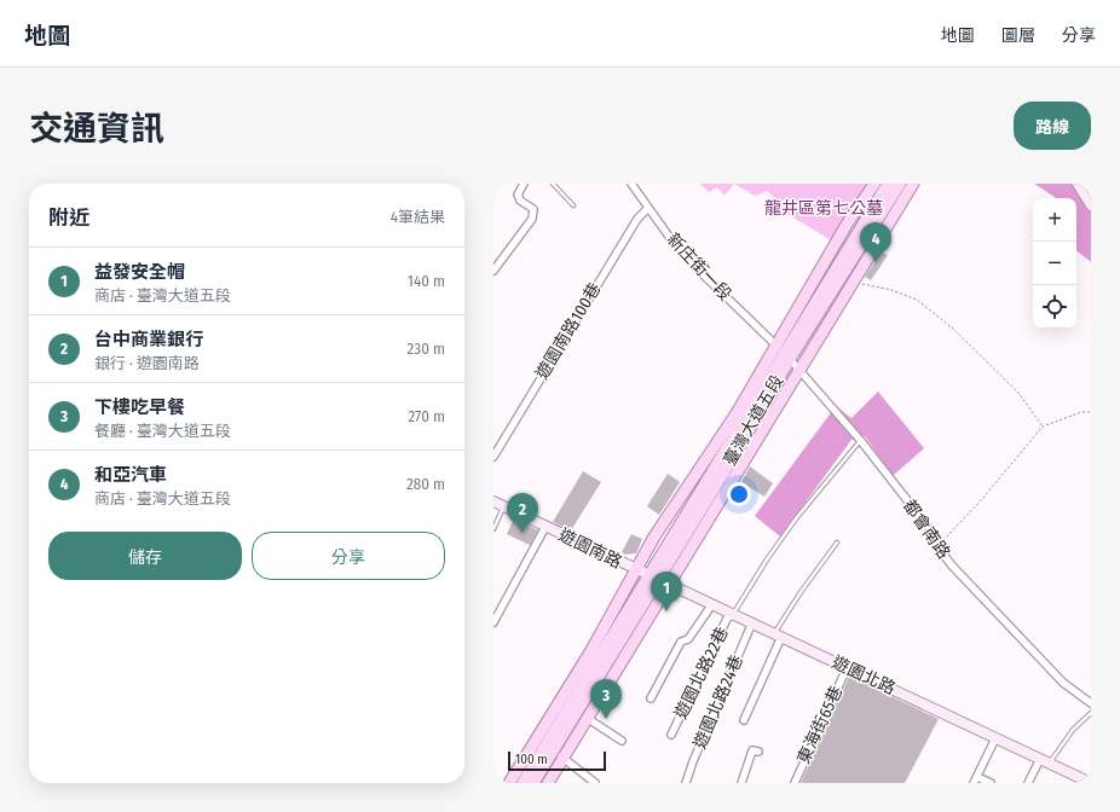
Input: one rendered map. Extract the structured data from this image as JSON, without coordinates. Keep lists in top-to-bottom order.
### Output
{
  "streets": {
    "main road": ["臺灣大道五段"],
    "street": [
      "新庄街一段",
      "遊園南路100巷",
      "都會南路",
      "遊園南路",
      "遊園北路22巷",
      "遊園北路",
      "遊園北路24巷",
      "東海街65巷"
    ]
  },
  "crossings": [
    ["新庄街一段", "遊園南路100巷"],
    ["新庄街一段", "臺灣大道五段"],
    ["新庄街一段", "都會南路"],
    ["臺灣大道五段", "都會南路"],
    ["臺灣大道五段", "遊園南路"],
    ["臺灣大道五段", "遊園北路"],
    ["遊園南路", "遊園北路"],
    ["遊園北路22巷", "遊園北路"],
    ["遊園北路", "遊園北路24巷"],
    ["遊園北路", "東海街65巷"]
  ],
  "parks": ["龍井區第七公墓"],
  "scale_bar": "100 m",
  "page": {
    "header": "地圖",
    "nav": ["地圖", "圖層", "分享"],
    "title": "交通資訊",
    "buttons": [
      "路線",
      ["儲存", "分享"]
    ],
    "heading": ["附近", "4筆結果"],
    "map_buttons": ["+", "−"],
    "pins": [
      "4",
      "2",
      "1",
      "3"
    ],
    "list": [
      {
        "mark": "1",
        "name": "益發安全帽",
        "note": "商店 · 臺灣大道五段",
        "value": "140 m"
      },
      {
        "mark": "2",
        "name": "台中商業銀行",
        "note": "銀行 · 遊園南路",
        "value": "230 m"
      },
      {
        "mark": "3",
        "name": "下樓吃早餐",
        "note": "餐廳 · 臺灣大道五段",
        "value": "270 m"
      },
      {
        "mark": "4",
        "name": "和亞汽車",
        "note": "商店 · 臺灣大道五段",
        "value": "280 m"
      }
    ],
    "scale": "100 m"
  }
}
